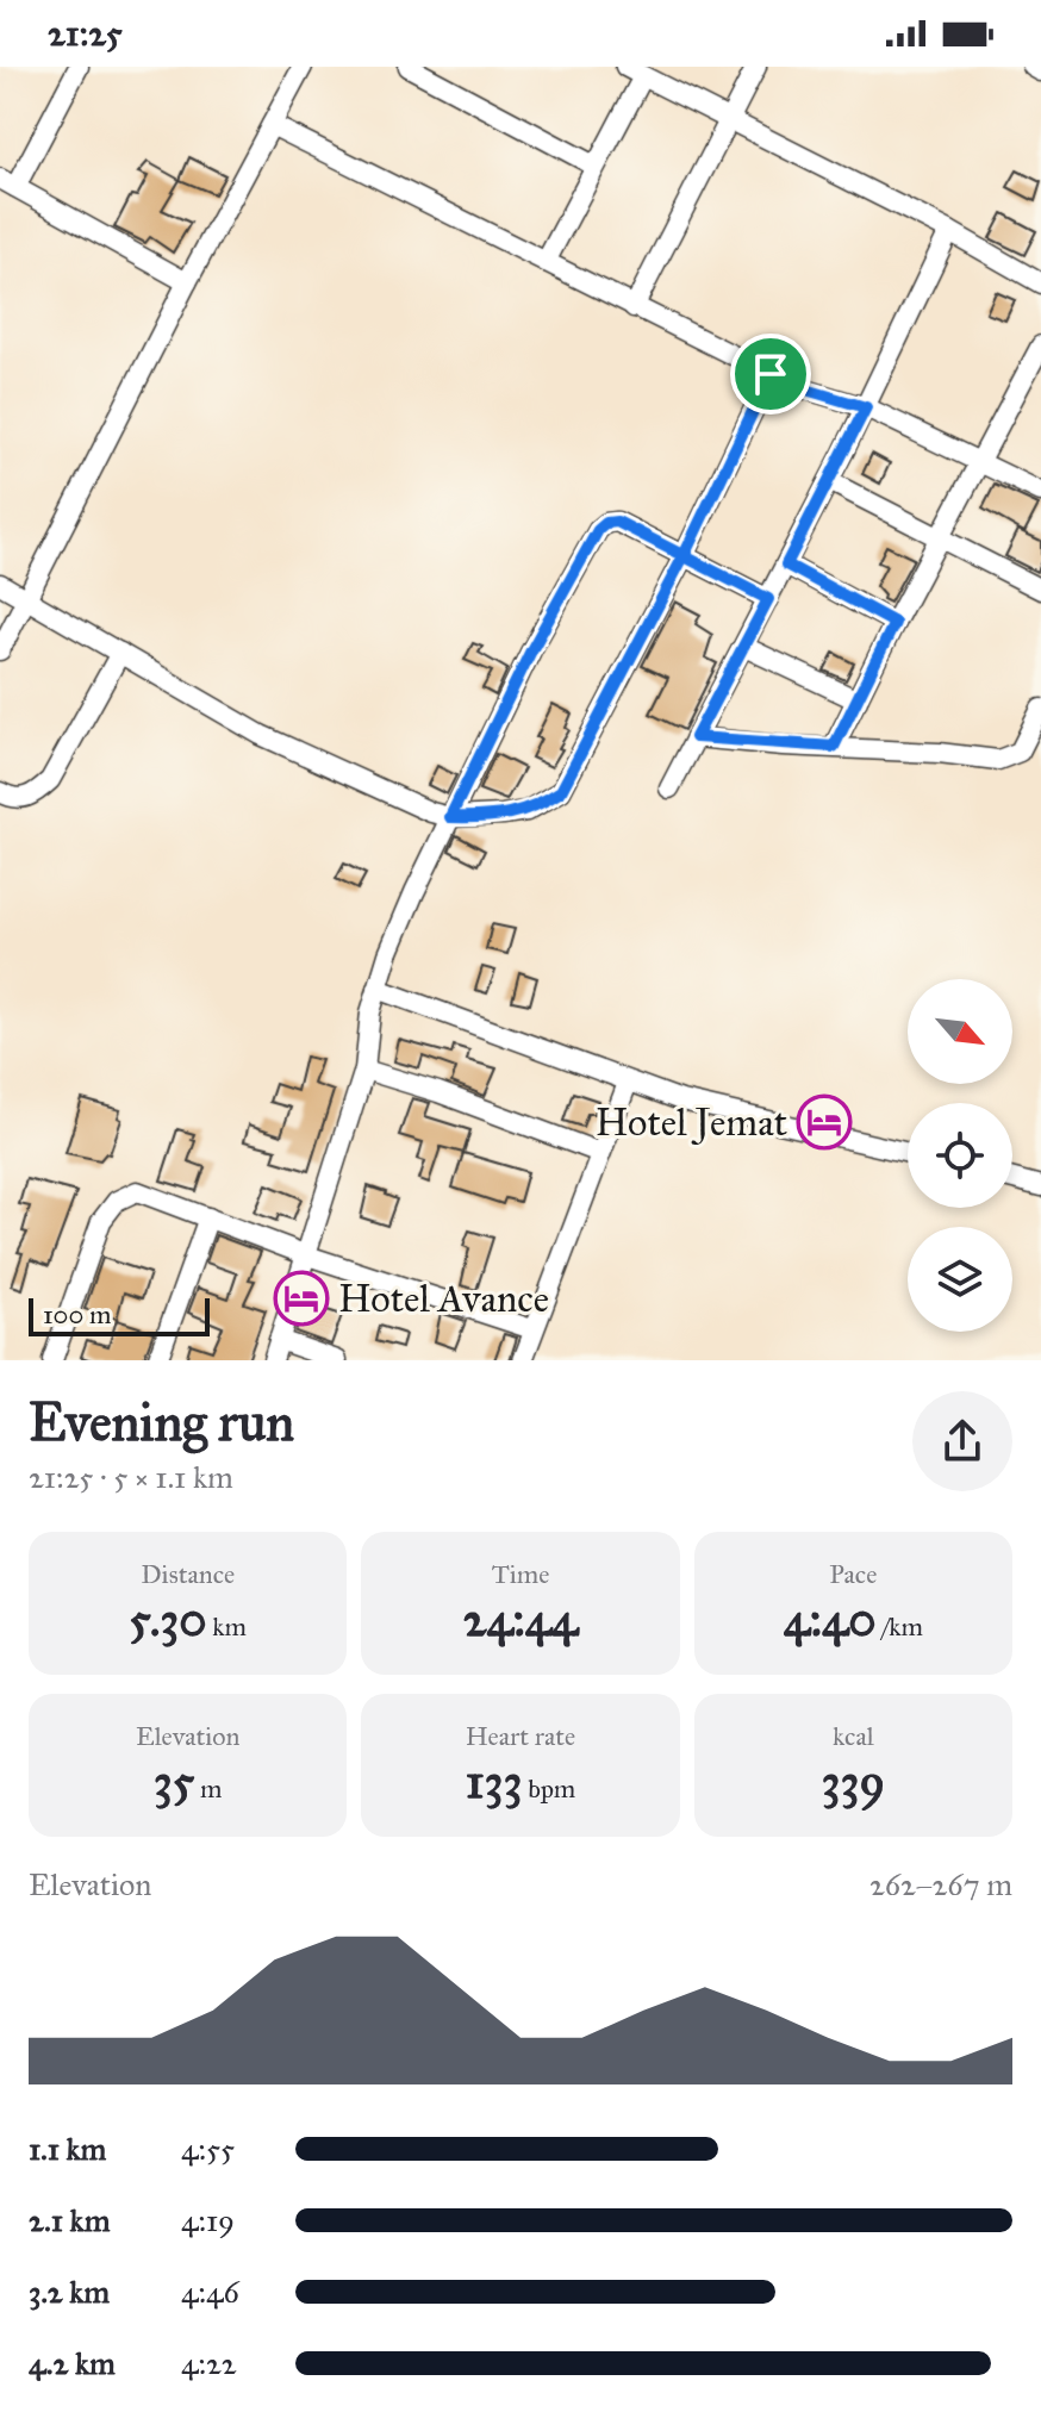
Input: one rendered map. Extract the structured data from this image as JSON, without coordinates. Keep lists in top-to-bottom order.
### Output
{
  "places": {
    "hotel": ["Hotel Jemat", "Hotel Avance"]
  },
  "scale_bar": "100 m",
  "north": "bottom right",
  "page": {
    "status": "21:25",
    "scale": "100 m",
    "heading": ["Evening run", "21:25 · 5 × 1.1 km"],
    "stats": [
      ["Distance", "5.30 km"],
      ["Time", "24:44"],
      ["Pace", "4:40 /km"],
      ["Elevation", "35 m"],
      ["Heart rate", "133 bpm"],
      ["kcal", "339"]
    ],
    "chart": ["Elevation", "262–267 m"],
    "list": [
      {
        "name": "1.1 km",
        "note": "4:55"
      },
      {
        "name": "2.1 km",
        "note": "4:19"
      },
      {
        "name": "3.2 km",
        "note": "4:46"
      },
      {
        "name": "4.2 km",
        "note": "4:22"
      }
    ]
  }
}
